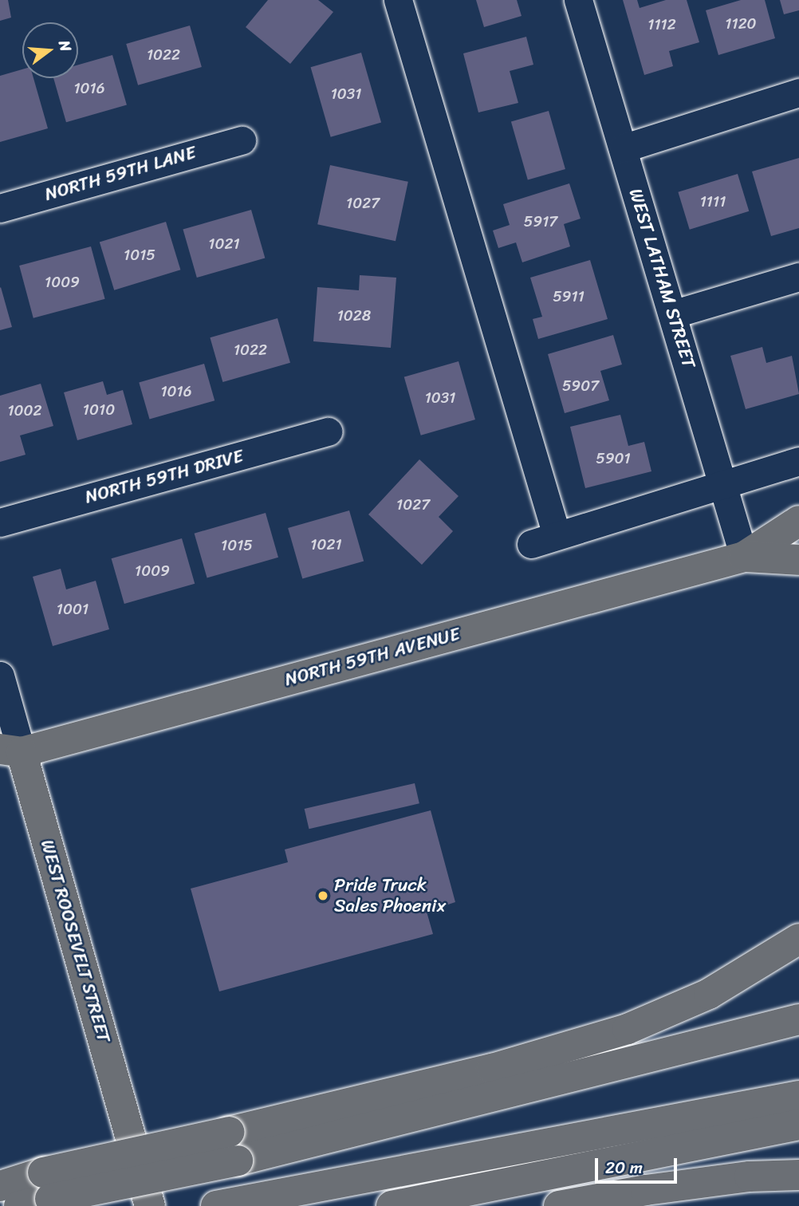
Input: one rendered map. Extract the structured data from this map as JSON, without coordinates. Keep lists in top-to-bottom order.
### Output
{
  "streets": {
    "main road": ["NORTH 59TH AVENUE", "WEST ROOSEVELT STREET"],
    "street": ["NORTH 59TH LANE", "WEST LATHAM STREET", "NORTH 59TH DRIVE"]
  },
  "crossings": [
    ["WEST LATHAM STREET", "NORTH 59TH AVENUE"],
    ["NORTH 59TH AVENUE", "WEST ROOSEVELT STREET"]
  ],
  "places": ["Pride Truck Sales Phoenix"],
  "house_numbers": [
    "1120",
    "1112",
    "1022",
    "1016",
    "1031",
    "1111",
    "1027",
    "5917",
    "1021",
    "1015",
    "1009",
    "5911",
    "1028",
    "1022",
    "5907",
    "1016",
    "1031",
    "1010",
    "1002",
    "5901",
    "1027",
    "1021",
    "1015",
    "1009",
    "1001"
  ],
  "scale_bar": "20 m",
  "north": "right"
}
